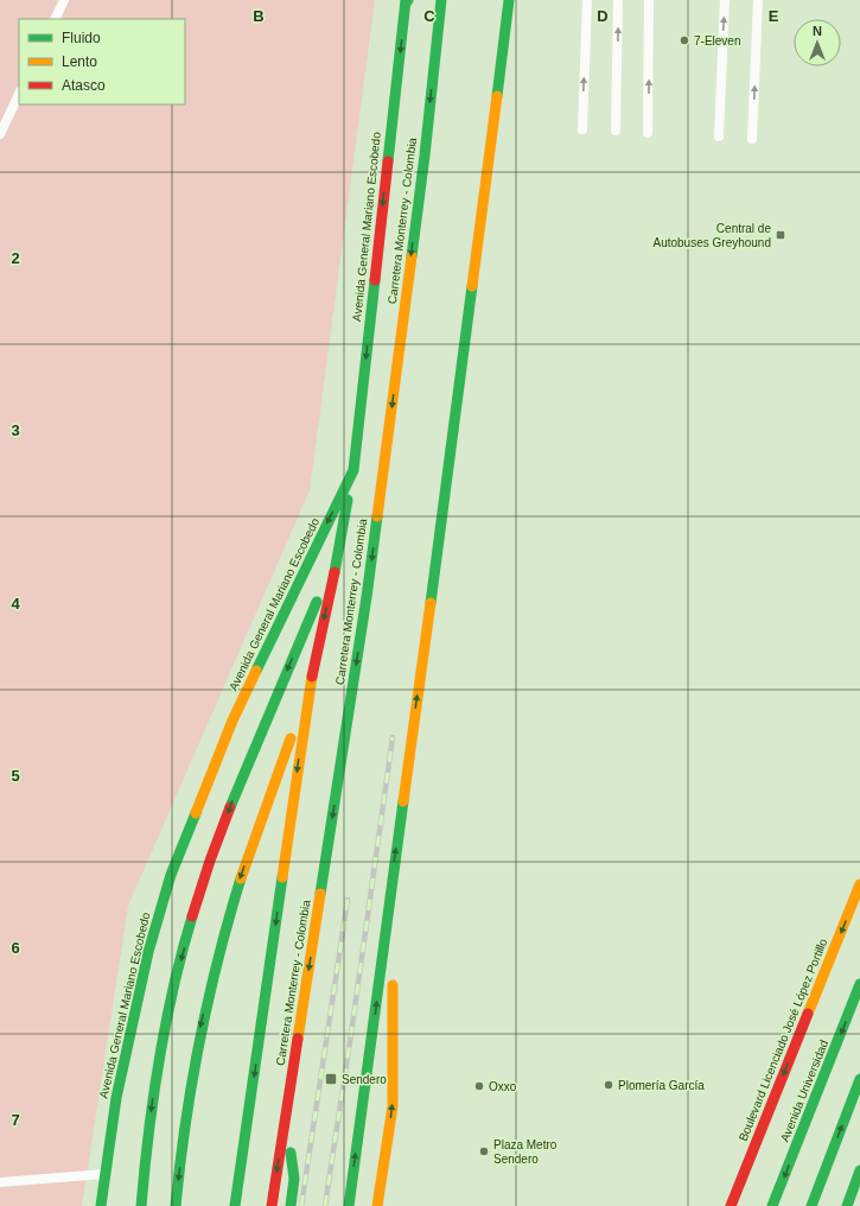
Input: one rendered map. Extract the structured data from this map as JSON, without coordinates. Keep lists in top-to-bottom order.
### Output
{
  "streets": {
    "main road": [
      "Carretera Monterrey - Colombia",
      "Avenida General Mariano Escobedo",
      "Boulevard Licenciado José López Portillo",
      "Avenida Universidad"
    ]
  },
  "places": {
    "other": [
      "7-Eleven",
      "Plomería García",
      "Oxxo",
      "Plaza Metro Sendero"
    ],
    "transit": ["Central de Autobuses Greyhound", "Sendero"]
  },
  "legend": ["Fluido", "Lento", "Atasco"],
  "north": "top",
  "grid": {
    "columns": [
      "B",
      "C",
      "D",
      "E"
    ],
    "rows": [
      "2",
      "3",
      "4",
      "5",
      "6",
      "7"
    ]
  }
}
